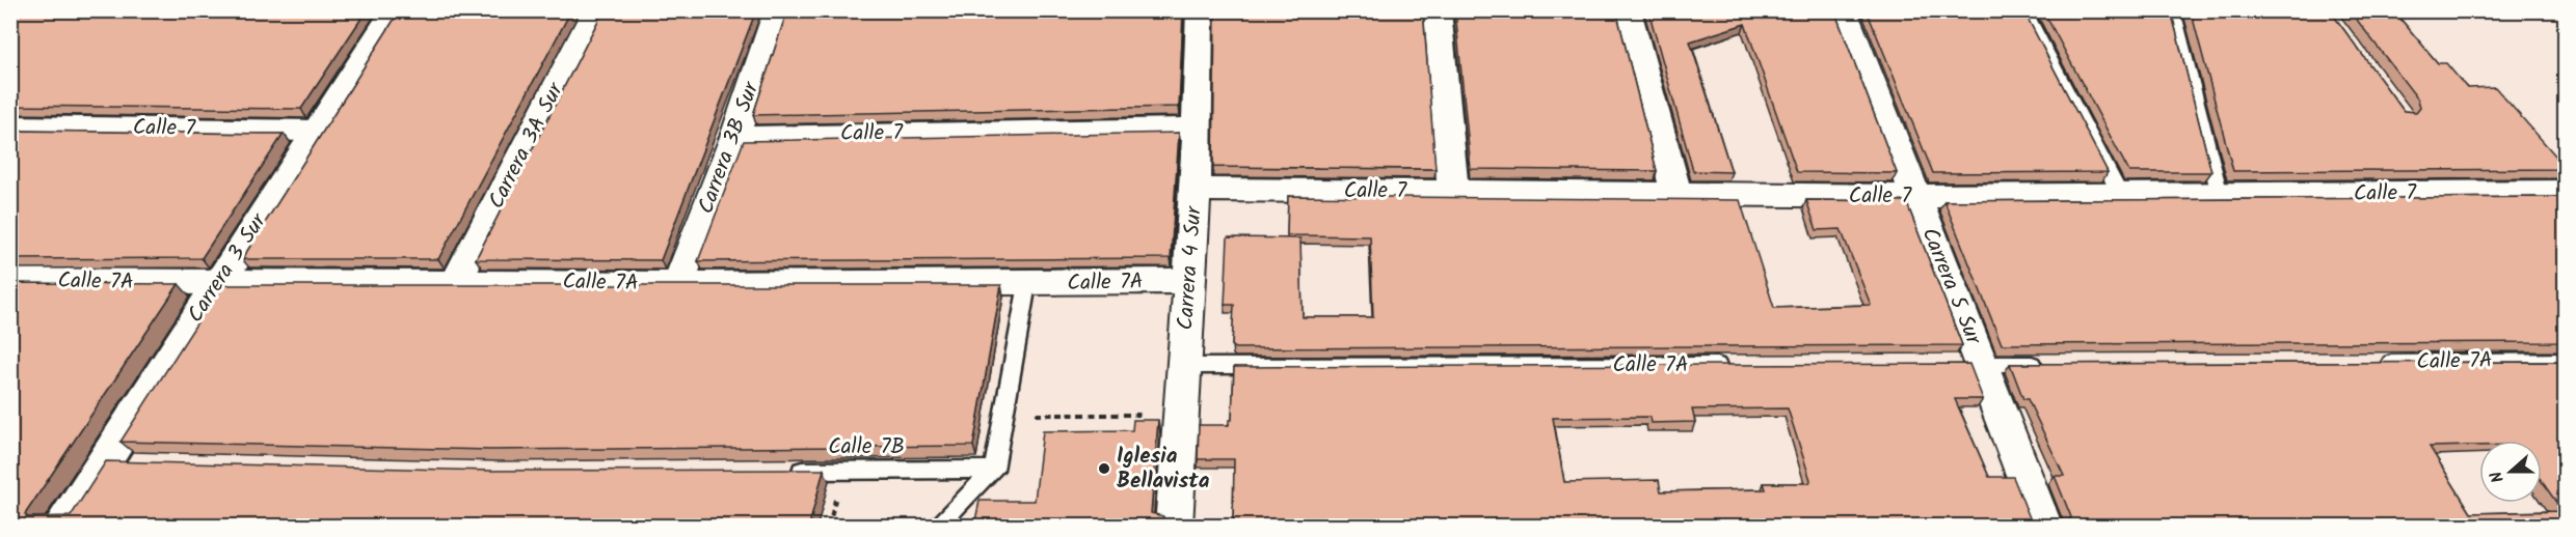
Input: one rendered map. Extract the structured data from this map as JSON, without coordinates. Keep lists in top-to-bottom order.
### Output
{
  "streets": {
    "street": [
      "Calle 7",
      "Carrera 3A Sur",
      "Carrera 3B Sur",
      "Carrera 3 Sur",
      "Carrera 4 Sur",
      "Calle 7A",
      "Carrera 5 Sur"
    ],
    "lane": ["Calle 7B"]
  },
  "crossings": [
    ["Calle 7", "Carrera 3B Sur"],
    ["Calle 7", "Carrera 3 Sur"],
    ["Calle 7", "Carrera 4 Sur"],
    ["Calle 7", "Carrera 5 Sur"],
    ["Carrera 3A Sur", "Calle 7A"],
    ["Carrera 3B Sur", "Calle 7A"],
    ["Carrera 3 Sur", "Calle 7A"],
    ["Carrera 4 Sur", "Calle 7A"]
  ],
  "places": ["Iglesia Bellavista"],
  "north": "left"
}
